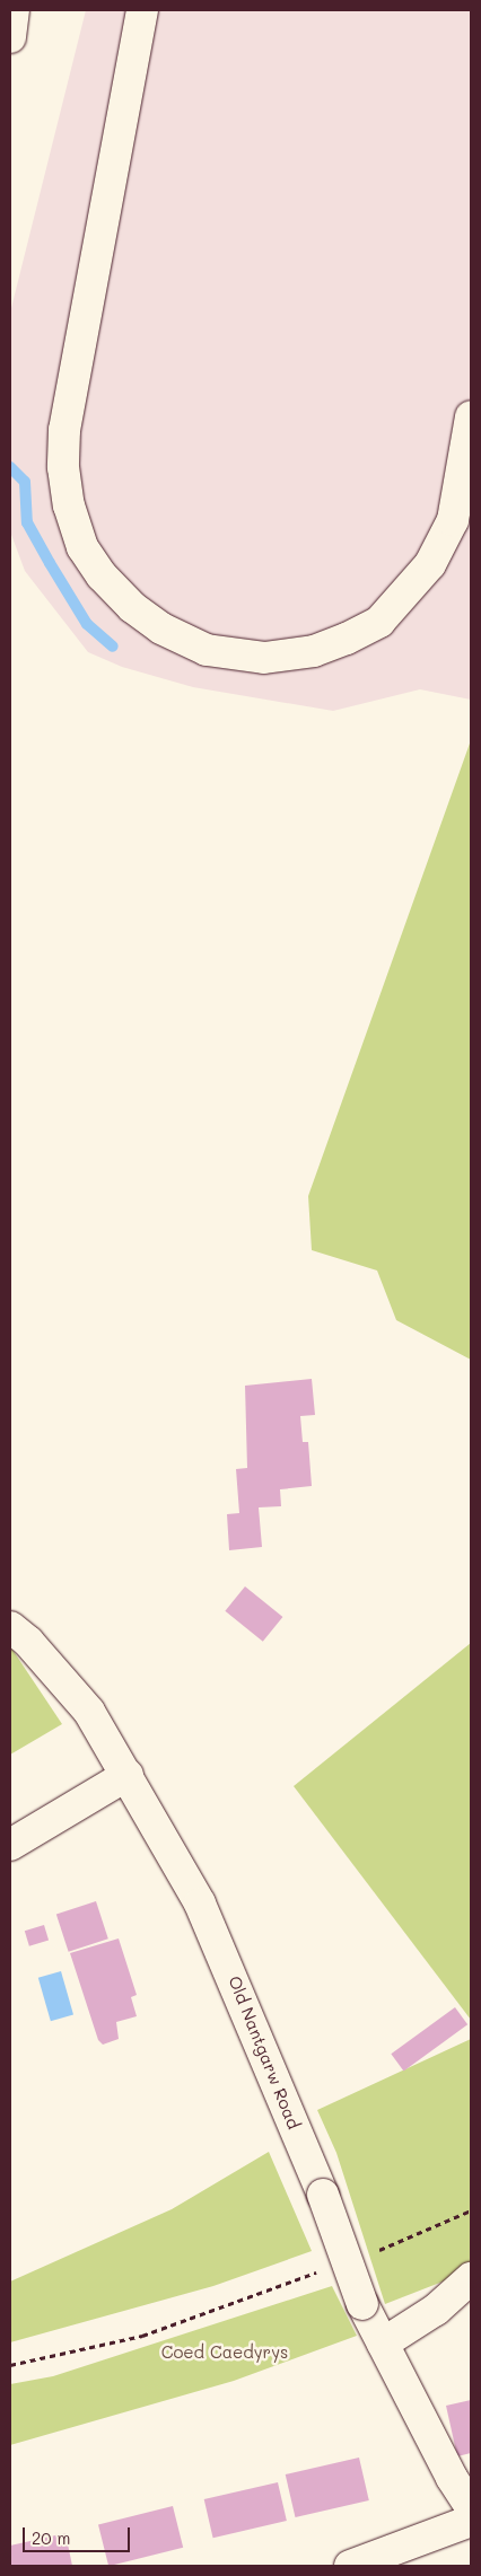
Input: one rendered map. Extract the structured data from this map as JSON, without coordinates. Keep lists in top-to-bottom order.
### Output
{
  "streets": {
    "street": ["Old Nantgarw Road"]
  },
  "parks": ["Coed Caedyrys"],
  "scale_bar": "20 m"
}
